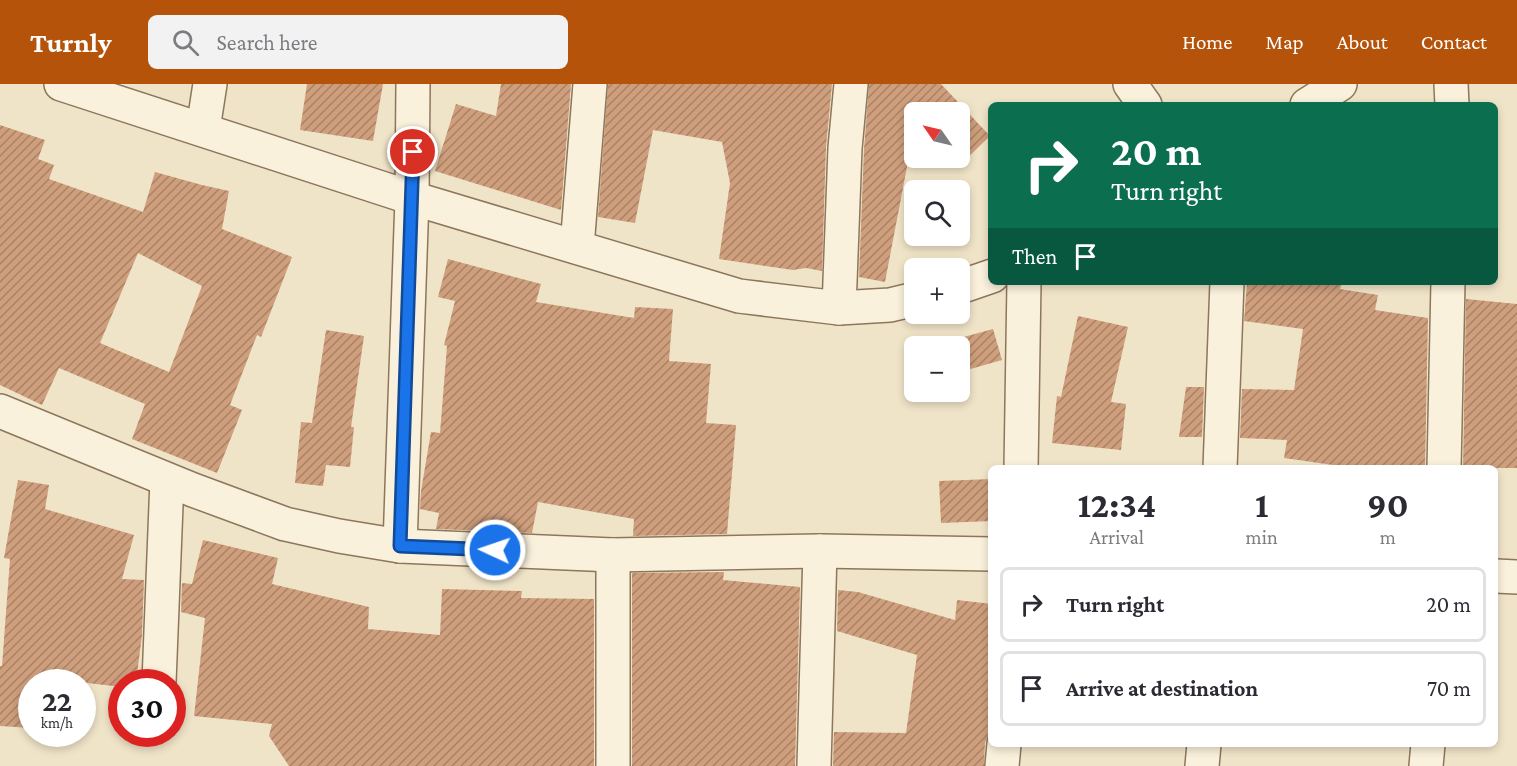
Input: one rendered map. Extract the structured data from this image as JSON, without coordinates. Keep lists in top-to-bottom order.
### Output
{
  "north": "top left",
  "page": {
    "header": "Turnly",
    "search": "Search here",
    "nav": [
      "Home",
      "Map",
      "About",
      "Contact"
    ],
    "map_buttons": ["+", "−"],
    "turn": ["20 m", "Turn right"],
    "then": "Then",
    "eta": [
      "12:34",
      "Arrival",
      "1",
      "min",
      "90",
      "m"
    ],
    "list": [
      {
        "name": "Turn right",
        "value": "20 m"
      },
      {
        "name": "Arrive at destination",
        "value": "70 m"
      }
    ],
    "speed": "22 km/h",
    "limit": "30"
  }
}
